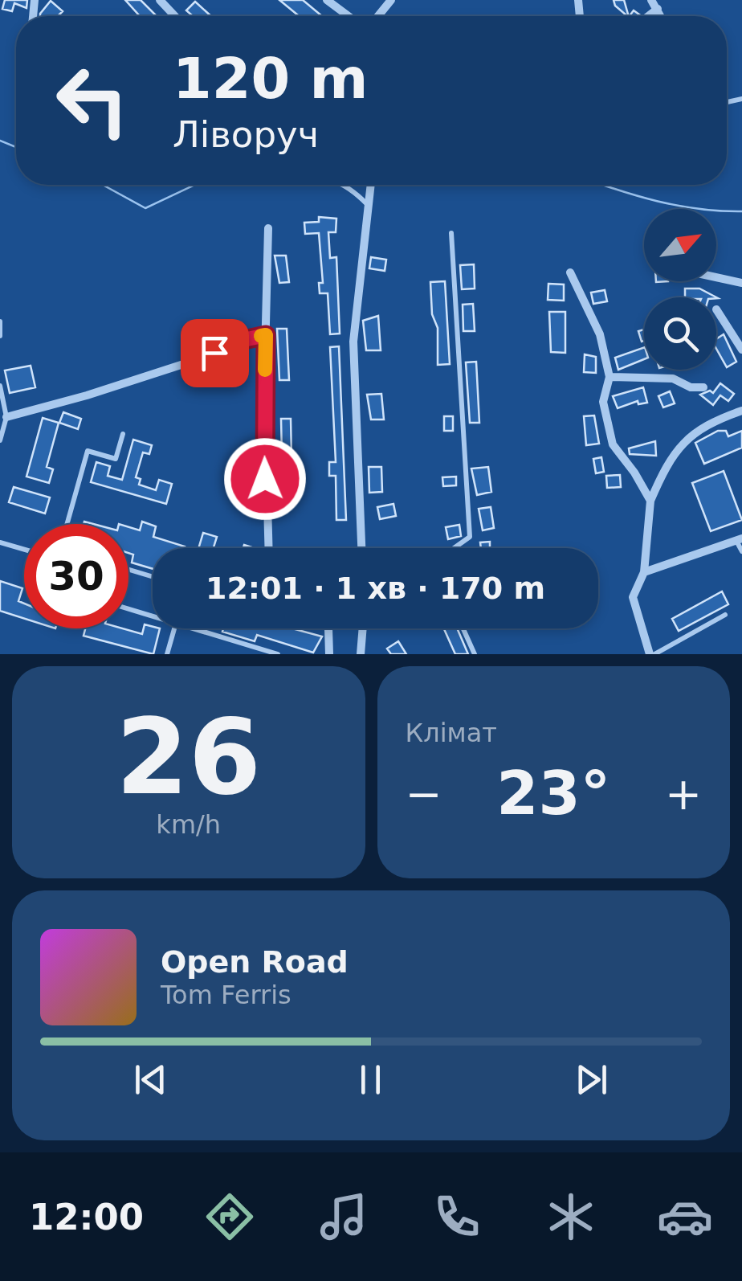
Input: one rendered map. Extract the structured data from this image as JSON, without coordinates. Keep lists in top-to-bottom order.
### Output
{
  "north": "top right",
  "page": {
    "turn": ["120 m", "Ліворуч"],
    "limit": "30",
    "trip": "12:01 · 1 хв · 170 m",
    "tile": [
      ["26", "km/h"],
      "Клімат"
    ],
    "heat": ["−", "23°", "+"],
    "song": ["Open Road", "Tom Ferris"],
    "tabs": "12:00"
  }
}
